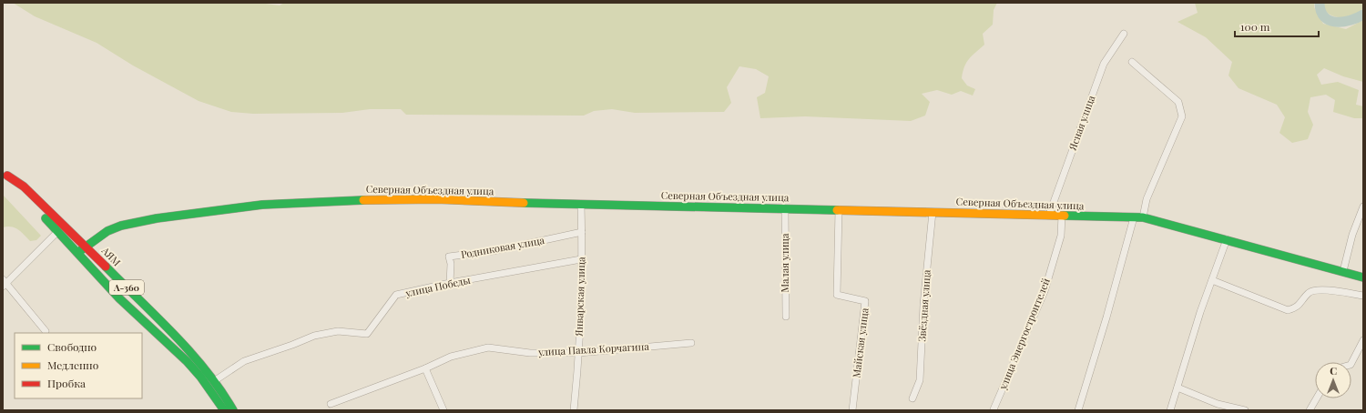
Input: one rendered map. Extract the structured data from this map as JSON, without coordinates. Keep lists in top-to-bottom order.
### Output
{
  "streets": {
    "main road": ["Северная Объездная улица", "АЯМ", "А-360"],
    "street": [
      "Ясная улица",
      "Родниковая улица",
      "Малая улица",
      "улица Победы",
      "Январская улица",
      "Звёздная улица",
      "улица Энергостроителей",
      "Майская улица",
      "улица Павла Корчагина"
    ]
  },
  "crossings": [
    ["Ясная улица", "Северная Объездная улица"],
    ["Северная Объездная улица", "АЯМ"],
    ["Северная Объездная улица", "Малая улица"],
    ["Северная Объездная улица", "Январская улица"],
    ["Северная Объездная улица", "Звёздная улица"],
    ["Северная Объездная улица", "улица Энергостроителей"],
    ["Северная Объездная улица", "Майская улица"],
    ["Родниковая улица", "улица Победы"],
    ["Родниковая улица", "Январская улица"],
    ["АЯМ", "улица Победы"],
    ["улица Победы", "Январская улица"],
    ["Январская улица", "улица Павла Корчагина"]
  ],
  "legend": ["Свободно", "Медленно", "Пробка"],
  "scale_bar": "100 m",
  "north": "top"
}
